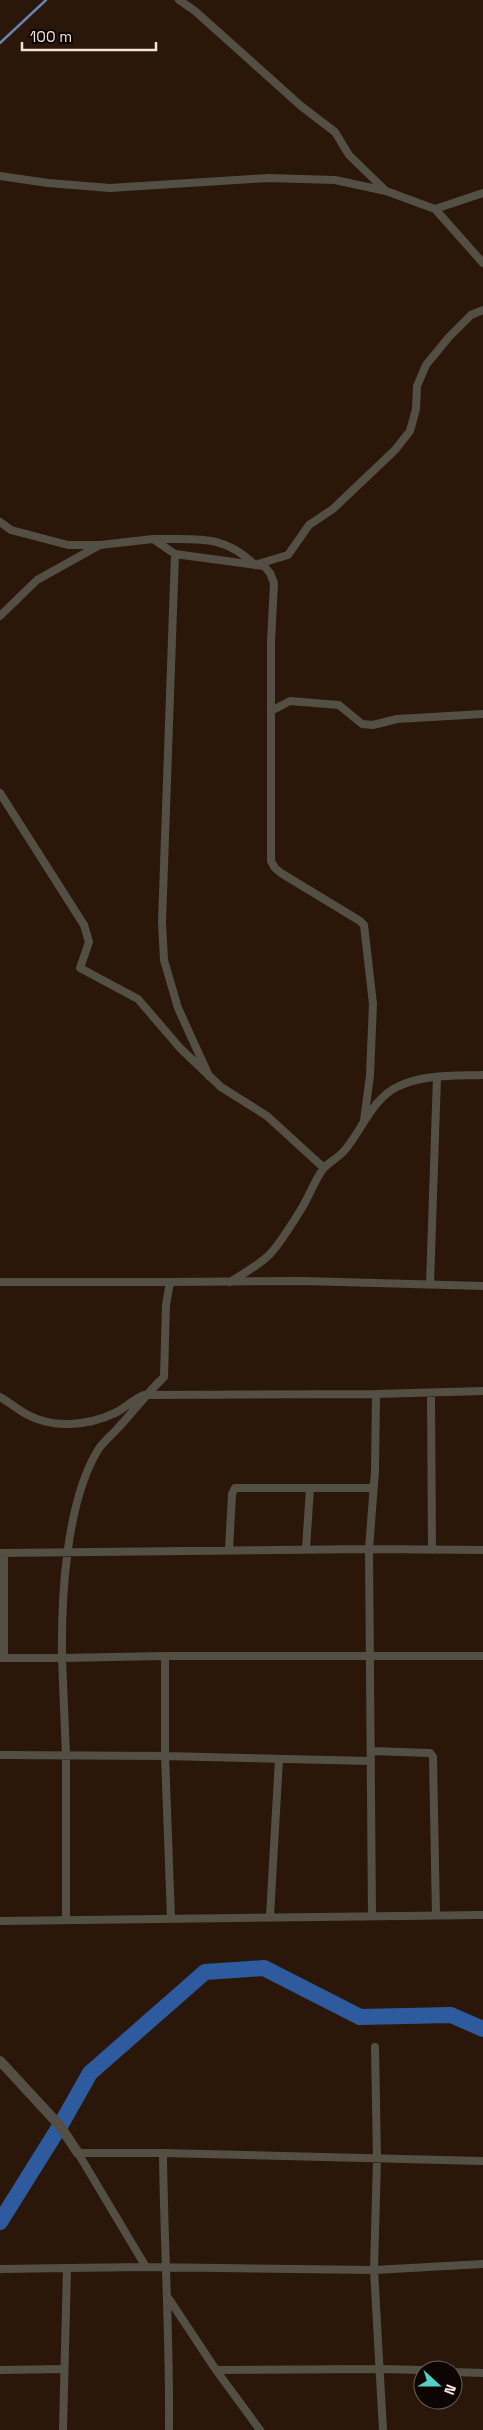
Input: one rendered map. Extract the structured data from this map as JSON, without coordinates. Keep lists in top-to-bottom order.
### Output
{
  "scale_bar": "100 m",
  "north": "right"
}
